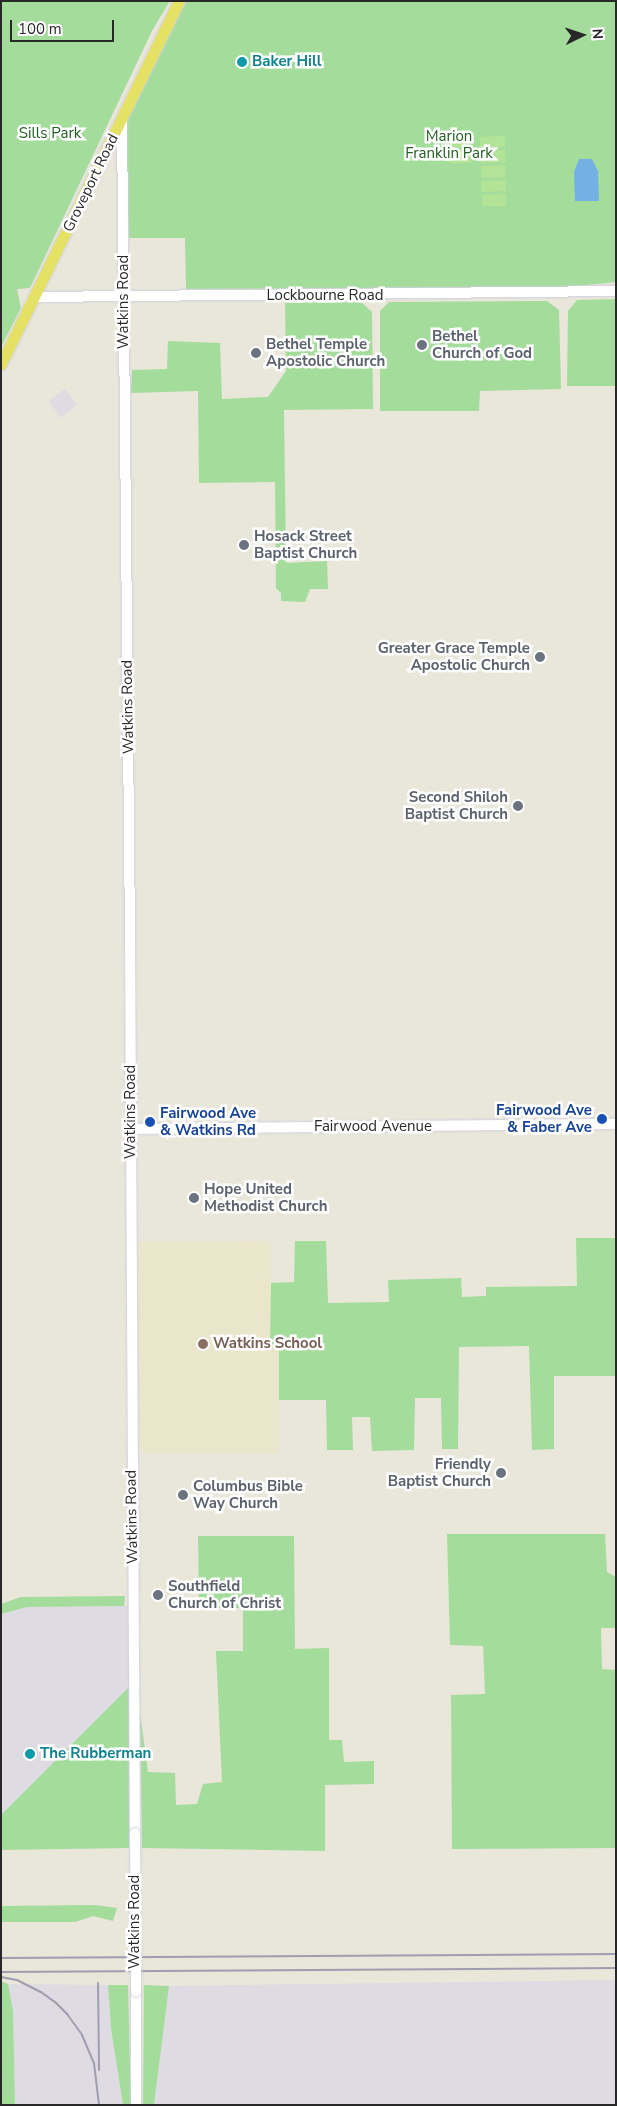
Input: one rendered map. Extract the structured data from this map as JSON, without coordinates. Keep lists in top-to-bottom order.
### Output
{
  "streets": {
    "main road": ["Groveport Road"],
    "street": ["Lockbourne Road", "Watkins Road", "Fairwood Avenue"]
  },
  "crossings": [
    ["Groveport Road", "Lockbourne Road"],
    ["Groveport Road", "Watkins Road"],
    ["Lockbourne Road", "Watkins Road"],
    ["Watkins Road", "Fairwood Avenue"]
  ],
  "parks": ["Sills Park", "Marion Franklin Park"],
  "places": [
    "Baker Hill",
    "Bethel Church of God",
    "Bethel Temple Apostolic Church",
    "Hosack Street Baptist Church",
    "Greater Grace Temple Apostolic Church",
    "Second Shiloh Baptist Church",
    "Fairwood Ave & Faber Ave",
    "Fairwood Ave & Watkins Rd",
    "Hope United Methodist Church",
    "Watkins School",
    "Friendly Baptist Church",
    "Columbus Bible Way Church",
    "Southfield Church of Christ",
    "The Rubberman"
  ],
  "scale_bar": "100 m",
  "north": "right"
}
